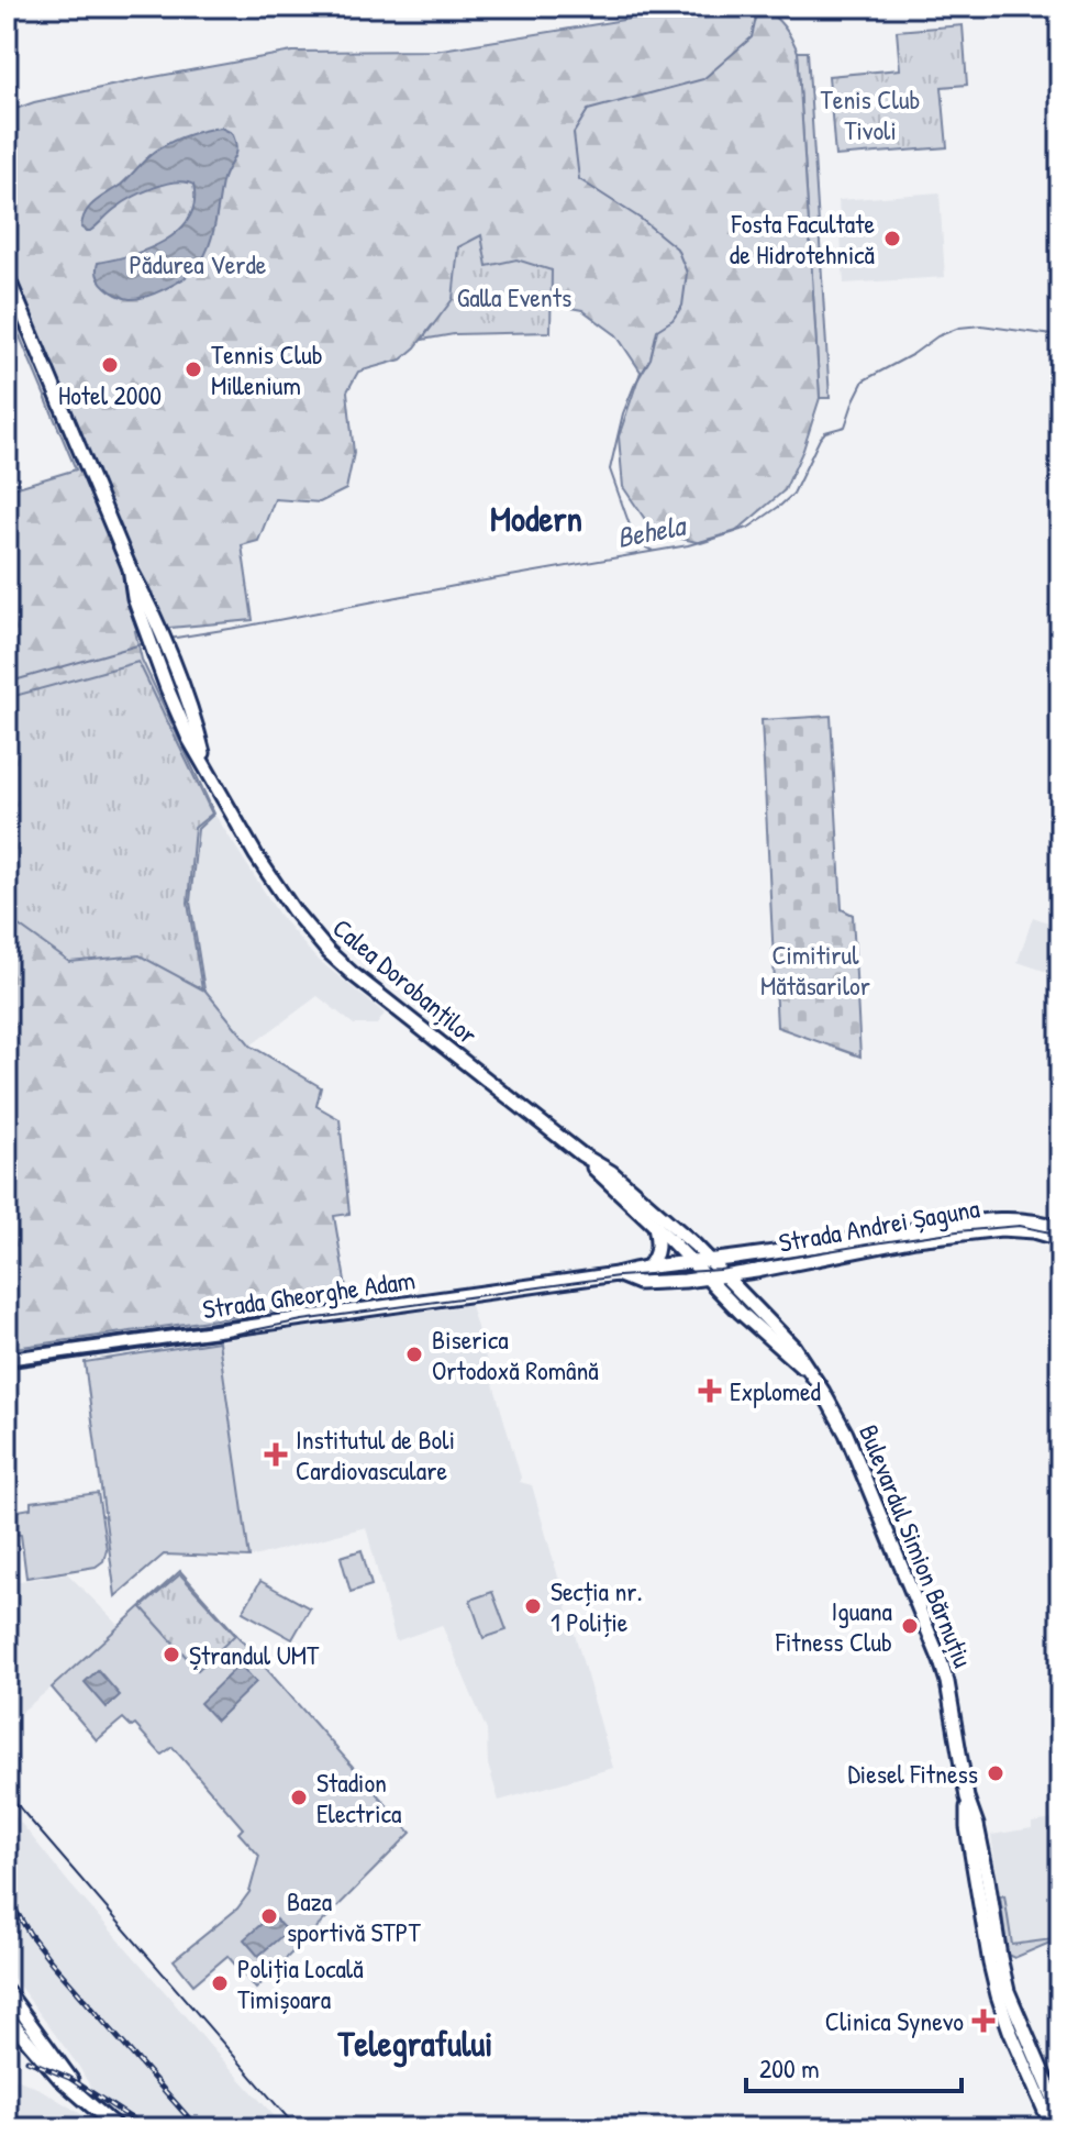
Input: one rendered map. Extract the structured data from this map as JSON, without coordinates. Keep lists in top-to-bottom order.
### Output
{
  "streets": {
    "main road": [
      "Calea Dorobanților",
      "Strada Andrei Șaguna",
      "Strada Gheorghe Adam",
      "Bulevardul Simion Bărnuțiu"
    ]
  },
  "crossings": [
    ["Calea Dorobanților", "Strada Andrei Șaguna"],
    ["Calea Dorobanților", "Strada Gheorghe Adam"],
    ["Calea Dorobanților", "Bulevardul Simion Bărnuțiu"],
    ["Strada Andrei Șaguna", "Strada Gheorghe Adam"],
    ["Strada Andrei Șaguna", "Bulevardul Simion Bărnuțiu"],
    ["Strada Gheorghe Adam", "Bulevardul Simion Bărnuțiu"]
  ],
  "districts": ["Modern", "Telegrafului"],
  "water": ["Behela"],
  "parks": [
    "Tenis Club Tivoli",
    "Pădurea Verde",
    "Galla Events",
    "Cimitirul Mătăsarilor"
  ],
  "places": {
    "other": [
      "Fosta Facultate de Hidrotehnică",
      "Hotel 2000",
      "Tennis Club Millenium",
      "Biserica Ortodoxă Română",
      "Secția nr. 1 Poliție",
      "Iguana Fitness Club",
      "Ștrandul UMT",
      "Diesel Fitness",
      "Stadion Electrica",
      "Baza sportivă STPT",
      "Poliția Locală Timișoara"
    ],
    "health": ["Explomed", "Institutul de Boli Cardiovasculare", "Clinica Synevo"]
  },
  "scale_bar": "200 m"
}
